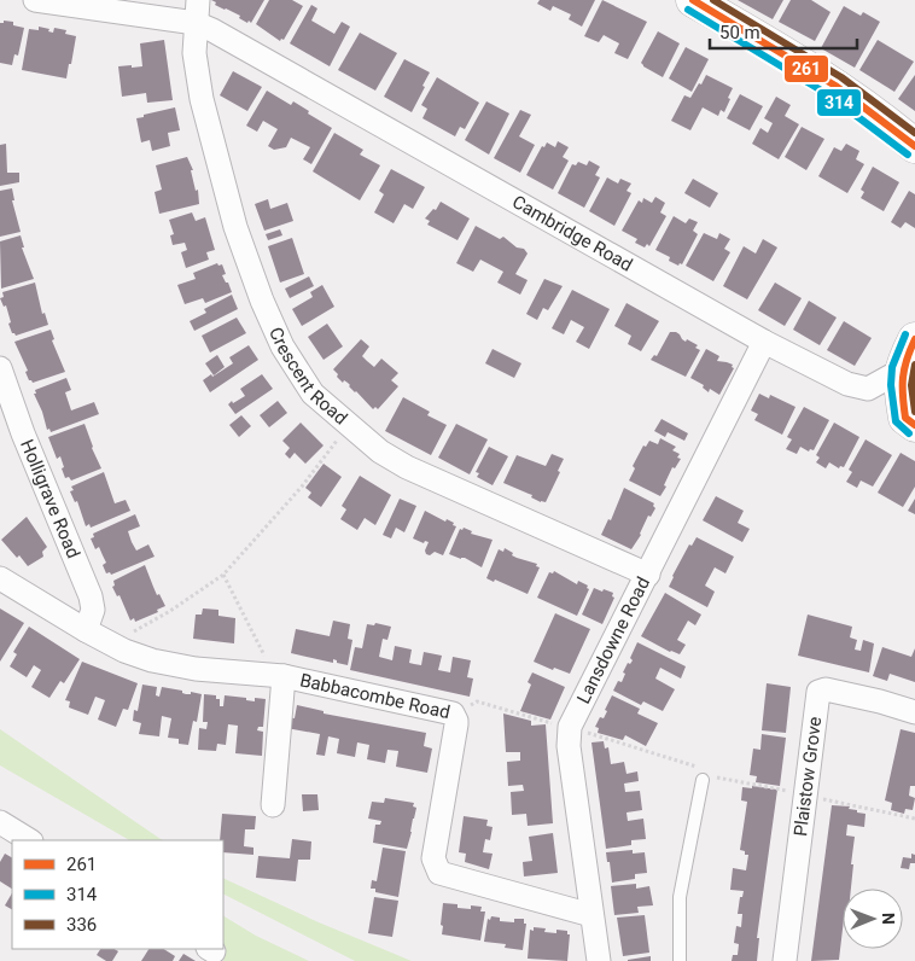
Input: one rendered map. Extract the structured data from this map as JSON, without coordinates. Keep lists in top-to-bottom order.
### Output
{
  "streets": {
    "street": [
      "Cambridge Road",
      "Crescent Road",
      "Holligrave Road",
      "Lansdowne Road",
      "Babbacombe Road",
      "Plaistow Grove"
    ]
  },
  "crossings": [
    ["Cambridge Road", "Crescent Road"],
    ["Cambridge Road", "Lansdowne Road"],
    ["Crescent Road", "Lansdowne Road"],
    ["Holligrave Road", "Babbacombe Road"],
    ["Lansdowne Road", "Babbacombe Road"]
  ],
  "lines": ["transit line 261", "transit line 336", "transit line 314"],
  "legend": ["261", "314", "336"],
  "scale_bar": "50 m",
  "north": "right"
}
